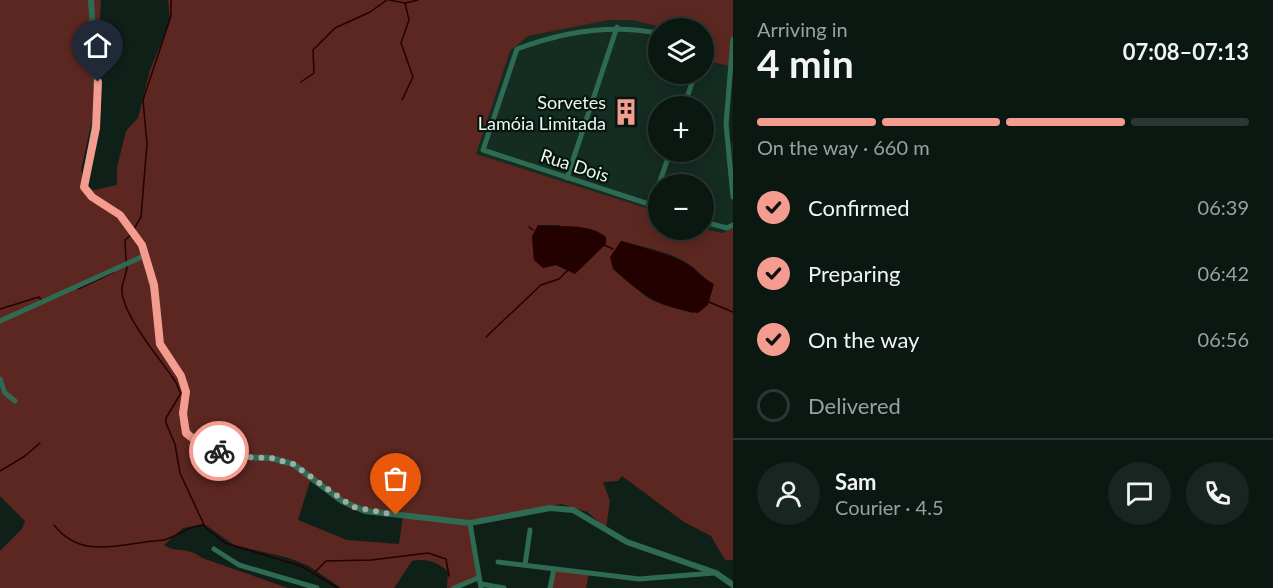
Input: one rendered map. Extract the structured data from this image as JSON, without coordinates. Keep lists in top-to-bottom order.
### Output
{
  "streets": {
    "street": ["Rua Dois"]
  },
  "places": {
    "building": ["Sorvetes Lamóia Limitada"]
  },
  "page": {
    "heading": ["4 min", "Arriving in", "07:08–07:13"],
    "panel": ["Sam", "Courier · 4.5"],
    "map_buttons": ["+", "−"],
    "bar": "On the way · 660 m",
    "list": [
      ["Confirmed", "06:39"],
      ["Preparing", "06:42"],
      ["On the way", "06:56"],
      "Delivered"
    ]
  }
}
